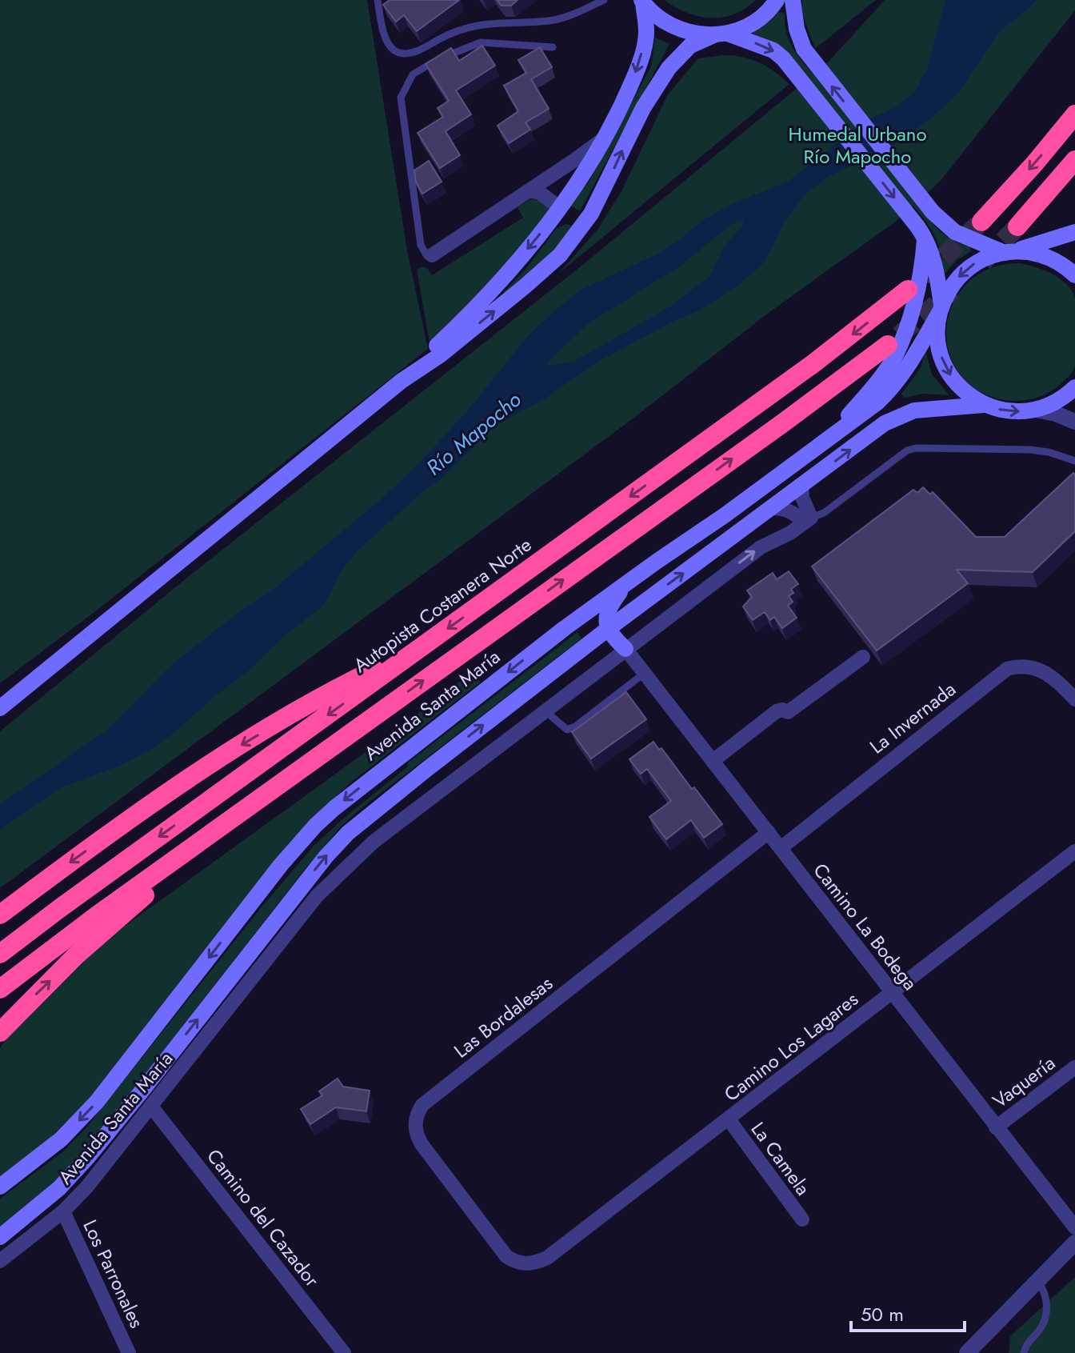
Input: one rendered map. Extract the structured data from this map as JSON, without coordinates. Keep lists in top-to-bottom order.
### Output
{
  "streets": {
    "highway": ["Autopista Costanera Norte"],
    "main road": ["Avenida Santa María"],
    "street": [
      "La Invernada",
      "Camino La Bodega",
      "Las Bordalesas",
      "Camino Los Lagares",
      "Vaquería",
      "La Camela",
      "Camino del Cazador",
      "Los Parronales"
    ]
  },
  "crossings": [
    ["Avenida Santa María", "Camino La Bodega"],
    ["Avenida Santa María", "Camino del Cazador"],
    ["Avenida Santa María", "Los Parronales"],
    ["La Invernada", "Camino La Bodega"],
    ["Camino La Bodega", "Las Bordalesas"],
    ["Camino La Bodega", "Camino Los Lagares"],
    ["Camino La Bodega", "Vaquería"],
    ["Las Bordalesas", "Camino Los Lagares"],
    ["Camino Los Lagares", "La Camela"]
  ],
  "water": ["Río Mapocho"],
  "parks": ["Humedal Urbano Río Mapocho"],
  "scale_bar": "50 m"
}
